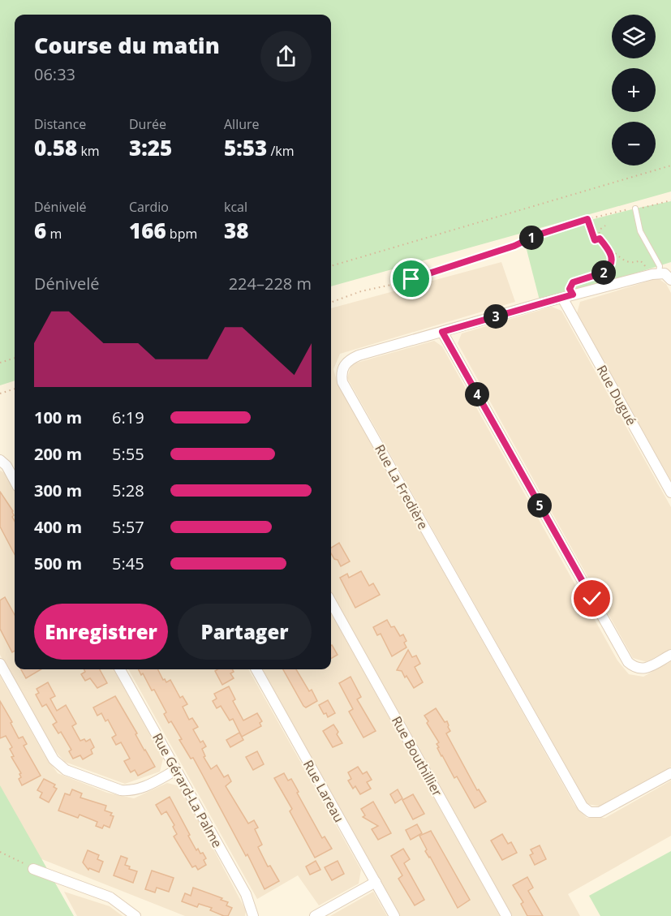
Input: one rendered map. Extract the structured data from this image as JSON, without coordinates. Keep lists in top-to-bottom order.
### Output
{
  "streets": {
    "street": [
      "Rue Dugué",
      "Rue La Fredière",
      "Rue Bouthillier",
      "Rue Gérard-La Palme",
      "Rue Lareau"
    ]
  },
  "crossings": [
    ["Rue Dugué", "Rue La Fredière"]
  ],
  "page": {
    "map_buttons": ["+", "−"],
    "heading": ["Course du matin", "06:33"],
    "stats": [
      ["Distance", "0.58 km"],
      ["Durée", "3:25"],
      ["Allure", "5:53 /km"],
      ["Dénivelé", "6 m"],
      ["Cardio", "166 bpm"],
      ["kcal", "38"]
    ],
    "pins": [
      "1",
      "2",
      "3",
      "4",
      "5"
    ],
    "chart": ["Dénivelé", "224–228 m"],
    "list": [
      {
        "name": "100 m",
        "note": "6:19"
      },
      {
        "name": "200 m",
        "note": "5:55"
      },
      {
        "name": "300 m",
        "note": "5:28"
      },
      {
        "name": "400 m",
        "note": "5:57"
      },
      {
        "name": "500 m",
        "note": "5:45"
      }
    ],
    "buttons": ["Enregistrer", "Partager"]
  }
}
